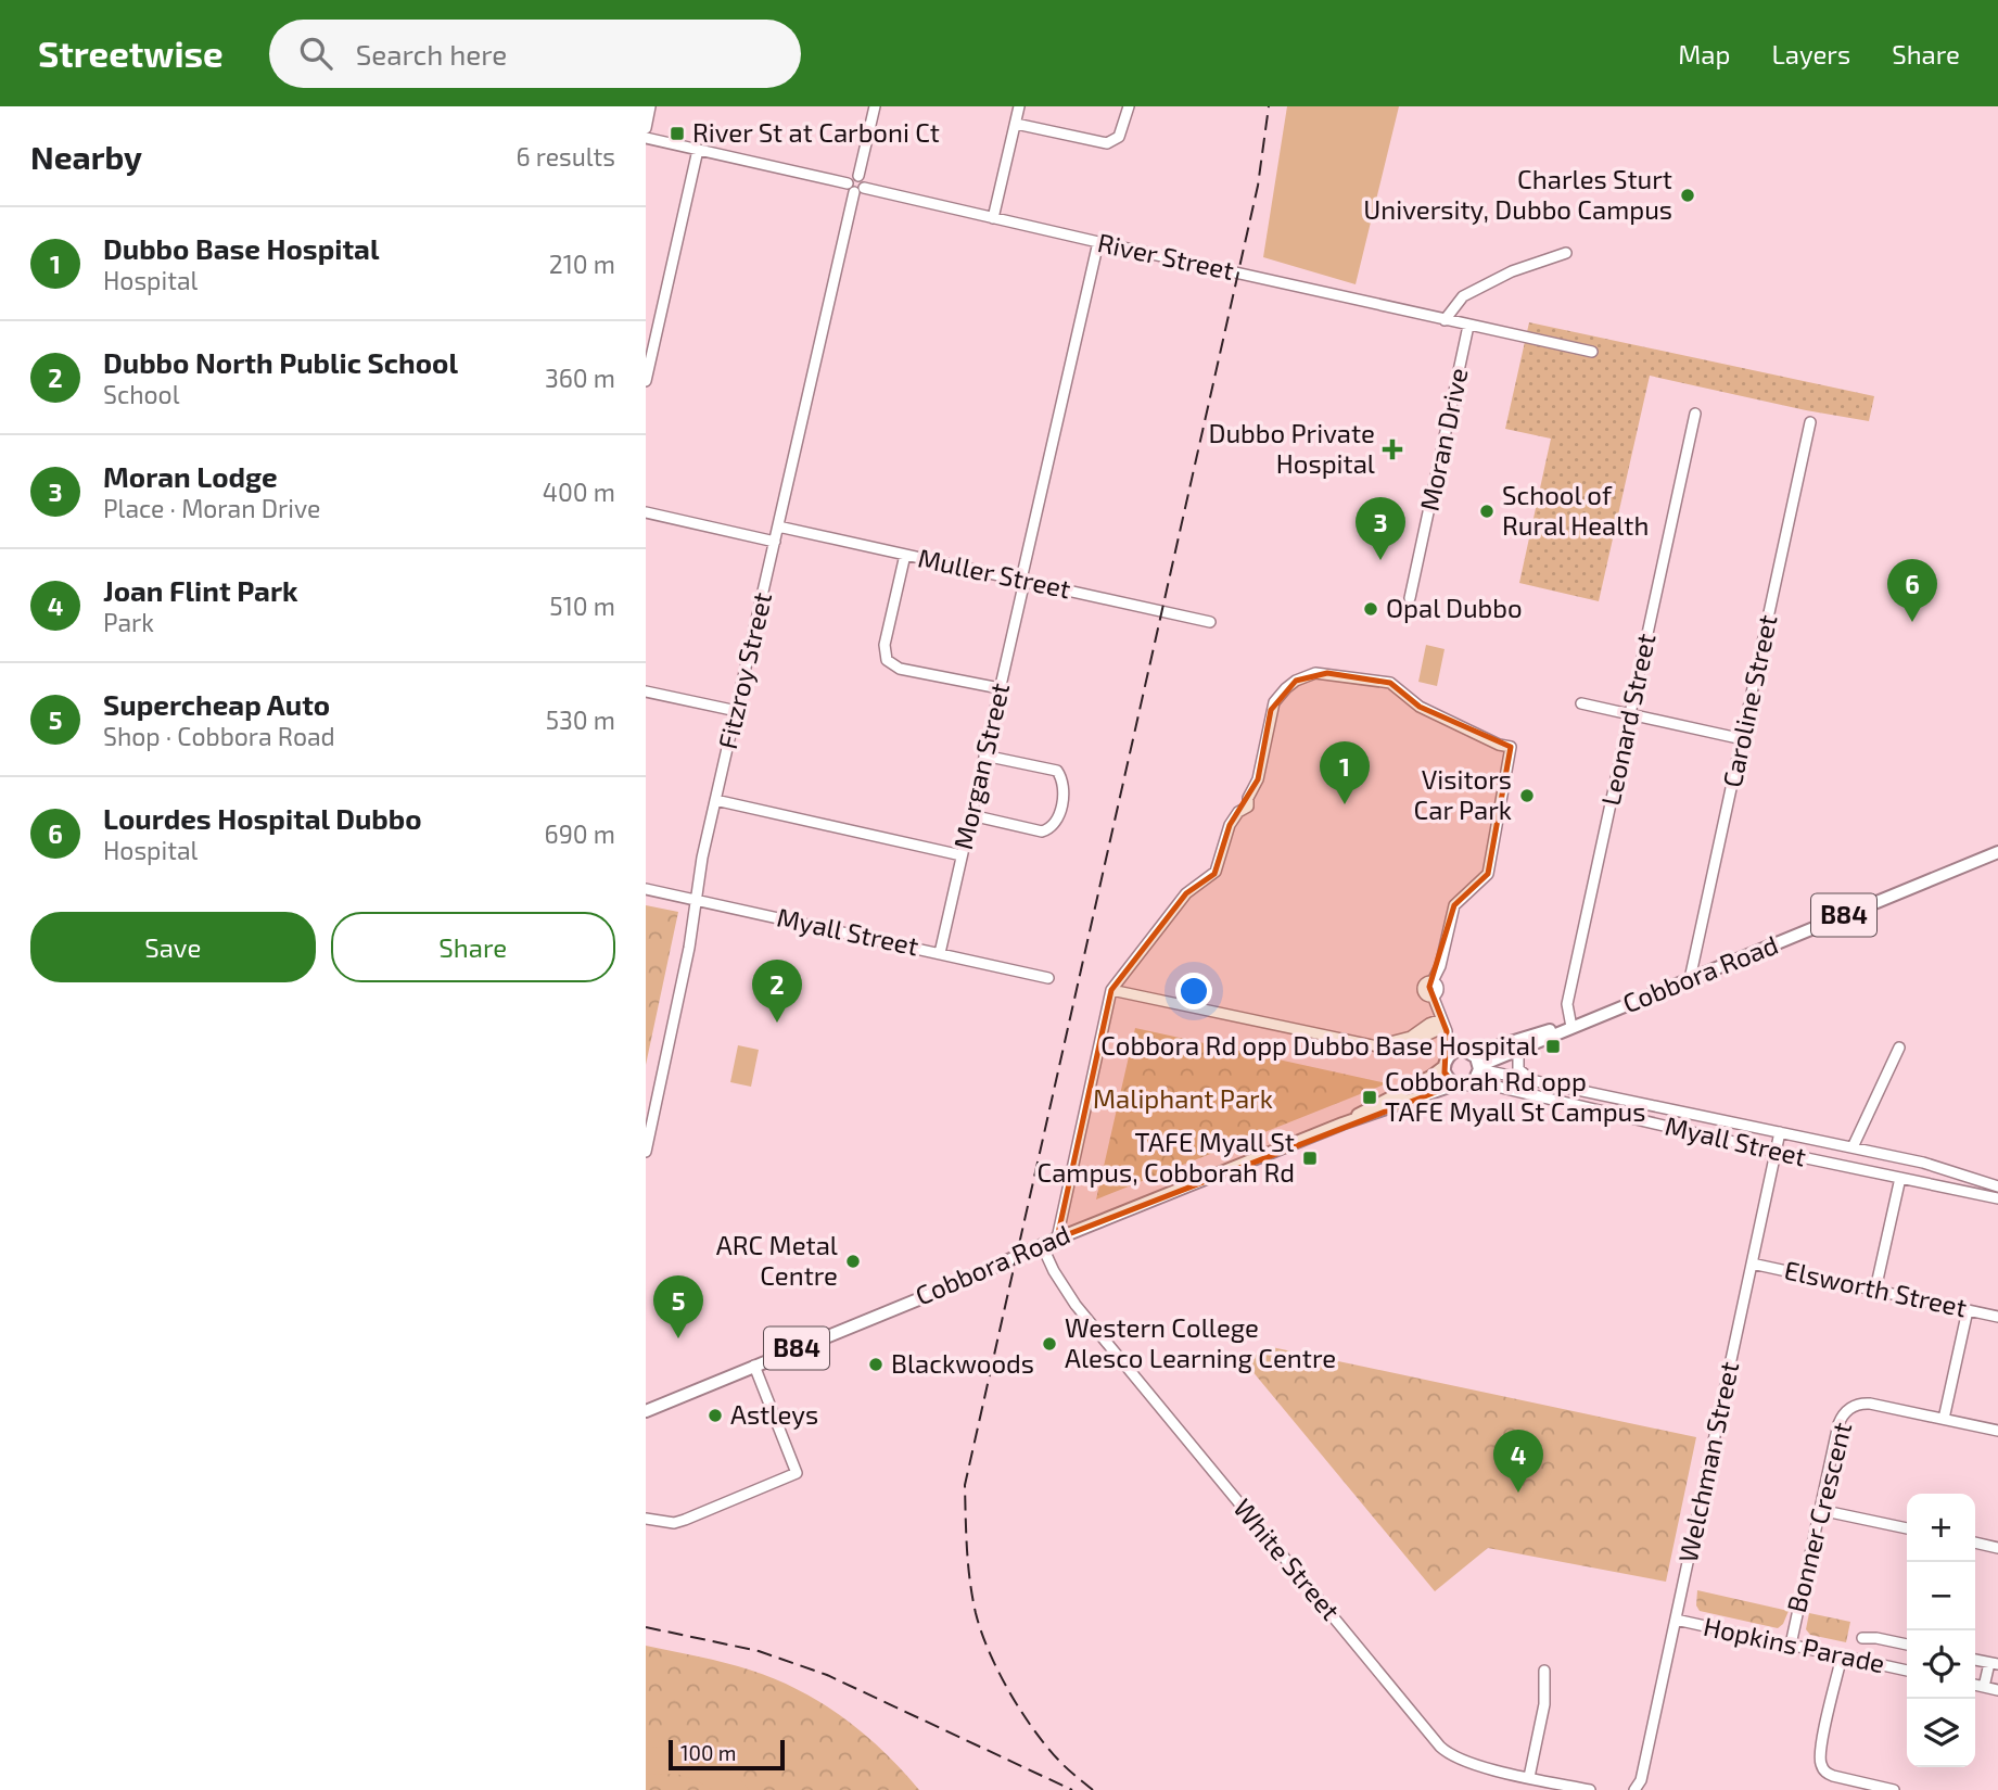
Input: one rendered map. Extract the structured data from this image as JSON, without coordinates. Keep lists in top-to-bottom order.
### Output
{
  "streets": {
    "main road": ["B84", "Cobbora Road"],
    "street": [
      "River Street",
      "Moran Drive",
      "Muller Street",
      "Fitzroy Street",
      "Caroline Street",
      "Leonard Street",
      "Morgan Street",
      "Myall Street",
      "Elsworth Street",
      "Welchman Street",
      "Bonner Crescent",
      "White Street",
      "Hopkins Parade"
    ]
  },
  "crossings": [
    ["River Street", "Moran Drive"],
    ["River Street", "Fitzroy Street"],
    ["River Street", "Morgan Street"],
    ["Muller Street", "Fitzroy Street"],
    ["Muller Street", "Morgan Street"],
    ["Fitzroy Street", "Myall Street"],
    ["Caroline Street", "Cobbora Road"],
    ["Leonard Street", "Cobbora Road"],
    ["Morgan Street", "Myall Street"],
    ["B84", "Myall Street"],
    ["B84", "Cobbora Road"],
    ["Myall Street", "Cobbora Road"],
    ["Myall Street", "Welchman Street"],
    ["Cobbora Road", "White Street"],
    ["Elsworth Street", "Welchman Street"],
    ["Welchman Street", "Hopkins Parade"],
    ["Bonner Crescent", "Hopkins Parade"]
  ],
  "parks": ["Maliphant Park"],
  "places": {
    "transit": [
      "River St at Carboni Ct",
      "Cobbora Rd opp Dubbo Base Hospital",
      "Cobborah Rd opp TAFE Myall St Campus",
      "TAFE Myall St Campus, Cobborah Rd"
    ],
    "other": [
      "Charles Sturt University, Dubbo Campus",
      "School of Rural Health",
      "Opal Dubbo",
      "Visitors Car Park",
      "ARC Metal Centre",
      "Western College Alesco Learning Centre",
      "Blackwoods",
      "Astleys"
    ],
    "health": ["Dubbo Private Hospital"]
  },
  "scale_bar": "100 m",
  "page": {
    "header": "Streetwise",
    "search": "Search here",
    "nav": ["Map", "Layers", "Share"],
    "heading": ["Nearby", "6 results"],
    "list": [
      {
        "mark": "1",
        "name": "Dubbo Base Hospital",
        "note": "Hospital",
        "value": "210 m"
      },
      {
        "mark": "2",
        "name": "Dubbo North Public School",
        "note": "School",
        "value": "360 m"
      },
      {
        "mark": "3",
        "name": "Moran Lodge",
        "note": "Place · Moran Drive",
        "value": "400 m"
      },
      {
        "mark": "4",
        "name": "Joan Flint Park",
        "note": "Park",
        "value": "510 m"
      },
      {
        "mark": "5",
        "name": "Supercheap Auto",
        "note": "Shop · Cobbora Road",
        "value": "530 m"
      },
      {
        "mark": "6",
        "name": "Lourdes Hospital Dubbo",
        "note": "Hospital",
        "value": "690 m"
      }
    ],
    "pins": [
      "3",
      "6",
      "1",
      "2",
      "5",
      "4"
    ],
    "buttons": ["Save", "Share"],
    "map_buttons": ["+", "−"],
    "scale": "100 m"
  }
}
